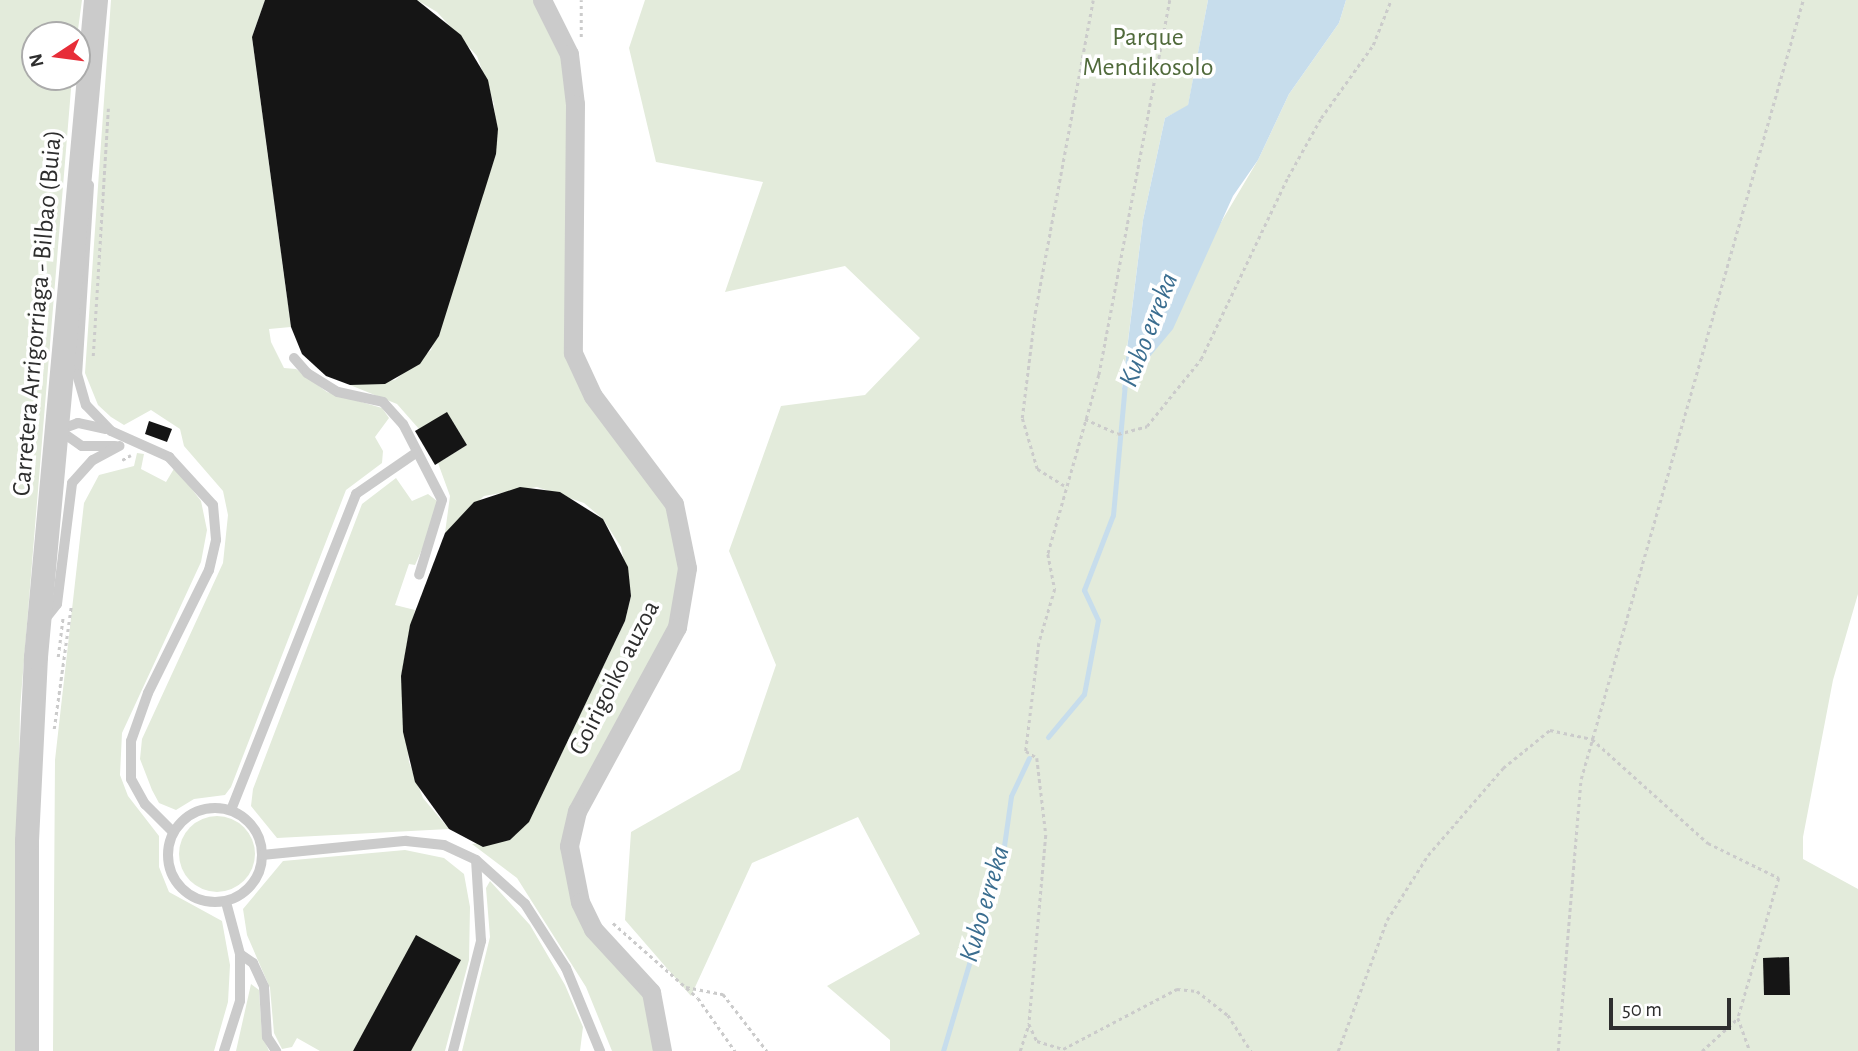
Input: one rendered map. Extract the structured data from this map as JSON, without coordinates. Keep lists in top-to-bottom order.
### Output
{
  "streets": {
    "street": ["Carretera Arrigorriaga - Bilbao (Buia)", "Goirigoiko auzoa"]
  },
  "water": ["Kubo erreka"],
  "parks": ["Parque Mendikosolo"],
  "scale_bar": "50 m",
  "north": "left"
}
